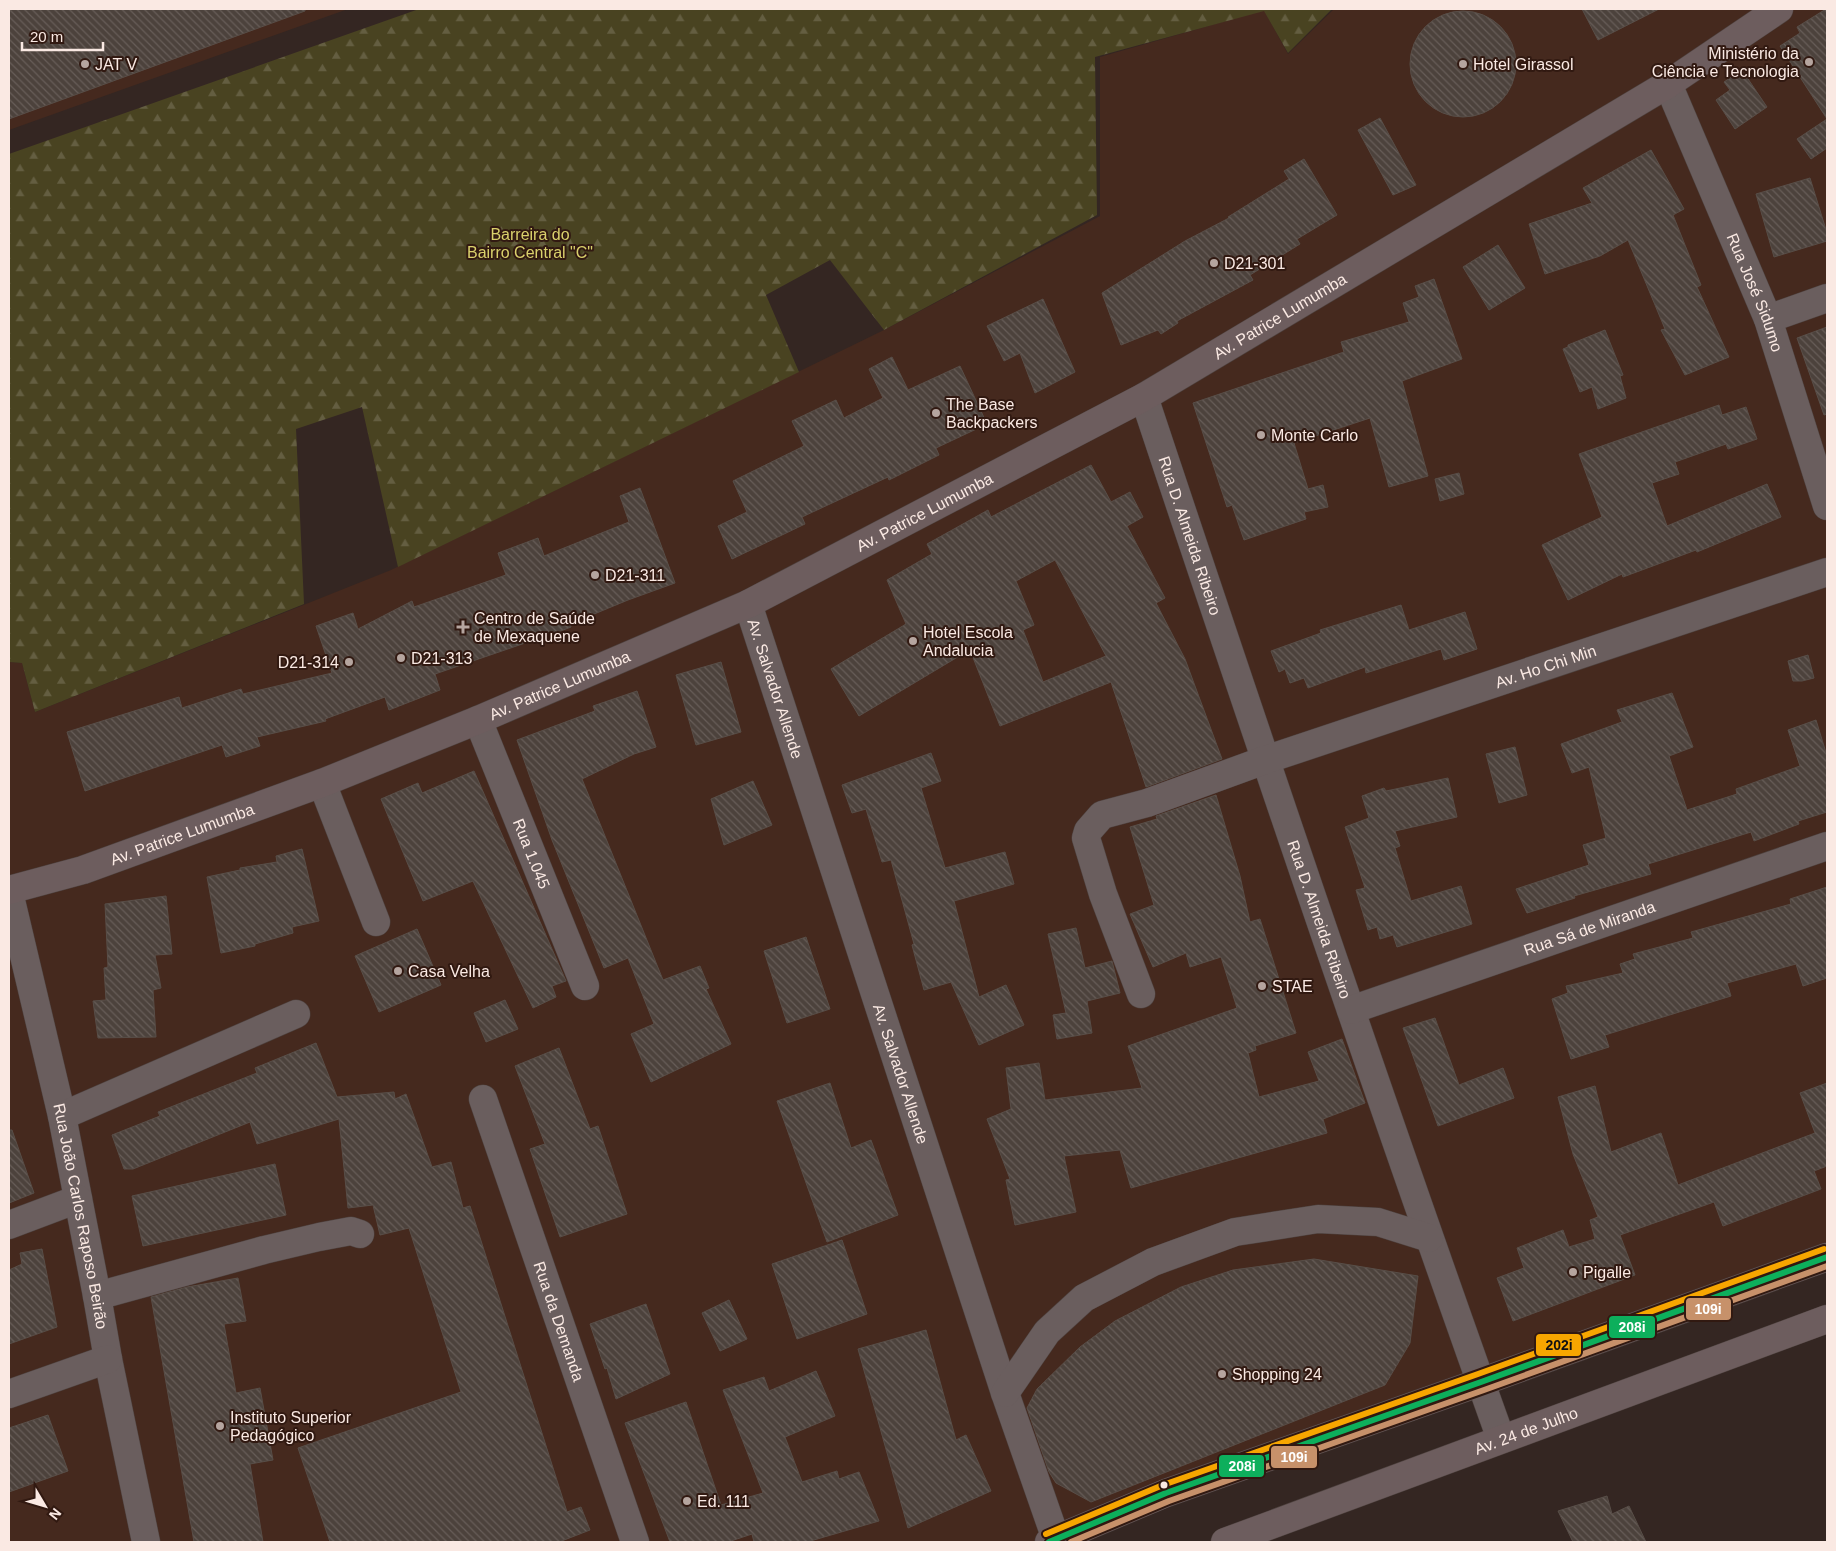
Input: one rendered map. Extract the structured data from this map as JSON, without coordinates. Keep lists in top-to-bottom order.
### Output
{
  "streets": {
    "main road": ["Av. Patrice Lumumba", "Av. 24 de Julho"],
    "street": [
      "Rua José Sidumo",
      "Rua D. Almeida Ribeiro",
      "Av. Ho Chi Min",
      "Av. Salvador Allende",
      "Rua 1.045",
      "Rua Sá de Miranda",
      "Rua João Carlos Raposo Beirão",
      "Rua da Demanda"
    ]
  },
  "crossings": [
    ["Rua José Sidumo", "Av. Patrice Lumumba"],
    ["Av. Patrice Lumumba", "Rua D. Almeida Ribeiro"],
    ["Av. Patrice Lumumba", "Av. Salvador Allende"],
    ["Av. Patrice Lumumba", "Rua 1.045"],
    ["Av. Patrice Lumumba", "Rua João Carlos Raposo Beirão"],
    ["Rua D. Almeida Ribeiro", "Av. Ho Chi Min"],
    ["Rua D. Almeida Ribeiro", "Rua Sá de Miranda"],
    ["Rua D. Almeida Ribeiro", "Av. 24 de Julho"]
  ],
  "parks": ["Barreira do Bairro Central \"C\""],
  "places": {
    "other": [
      "Ministério da Ciência e Tecnologia",
      "JAT V",
      "Hotel Girassol",
      "D21-301",
      "The Base Backpackers",
      "Monte Carlo",
      "D21-311",
      "Hotel Escola Andalucia",
      "D21-313",
      "D21-314",
      "Casa Velha",
      "STAE",
      "Pigalle",
      "Shopping 24",
      "Instituto Superior Pedagógico",
      "Ed. 111"
    ],
    "health": ["Centro de Saúde de Mexaquene"]
  },
  "lines": ["transit line 202i", "transit line 208i", "transit line 109i"],
  "scale_bar": "20 m",
  "north": "bottom right"
}
